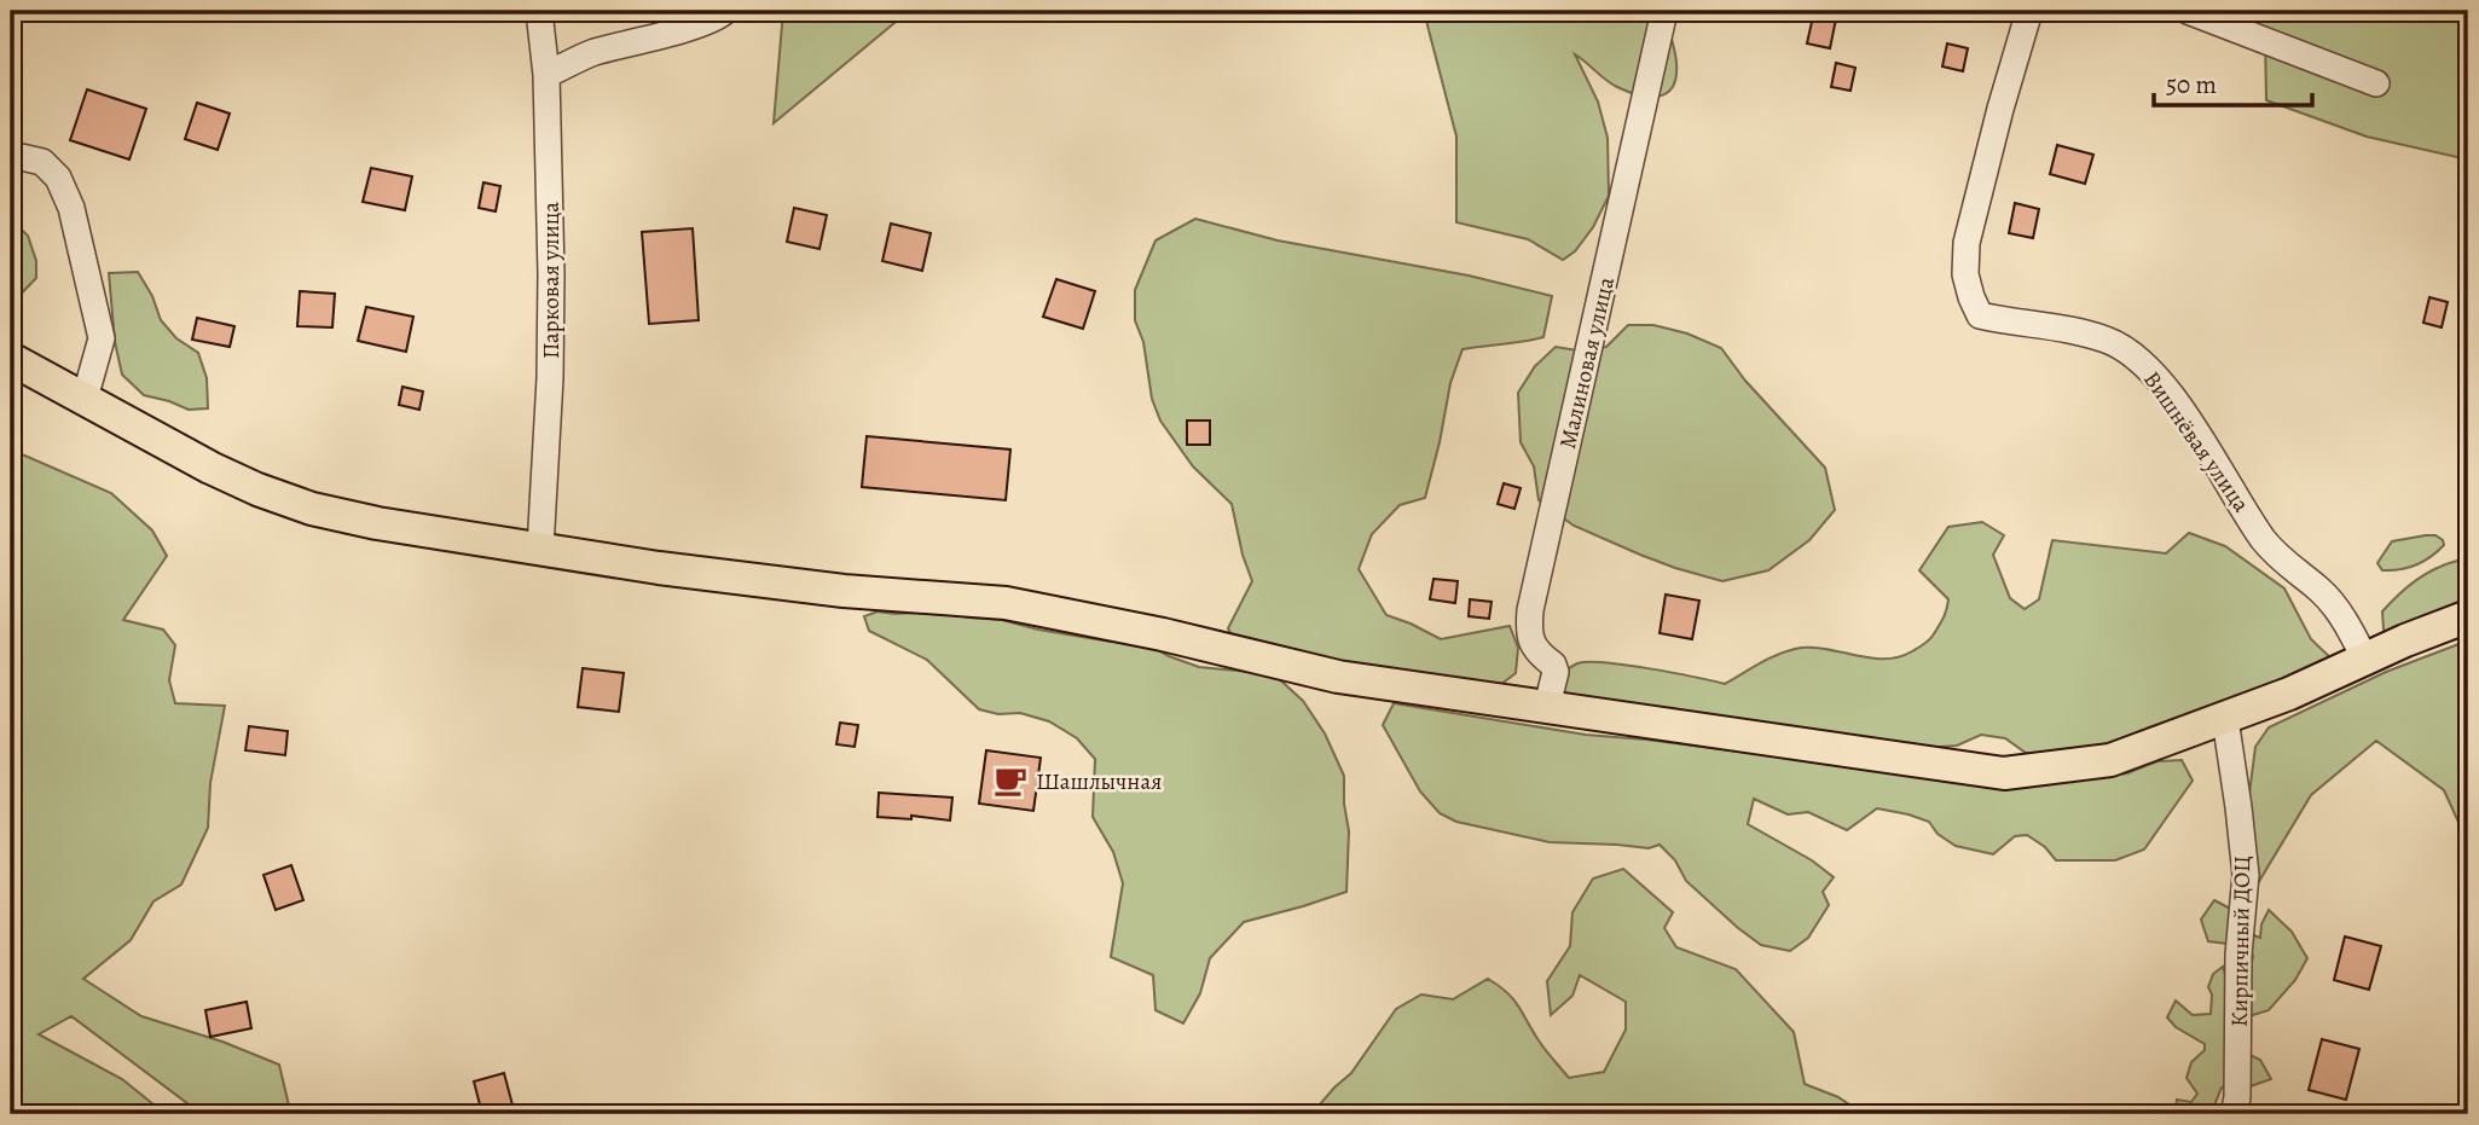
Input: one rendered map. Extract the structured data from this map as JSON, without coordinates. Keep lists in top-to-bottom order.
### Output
{
  "streets": {
    "street": [
      "Парковая улица",
      "Малиновая улица",
      "Вишнёвая улица",
      "Кирпичный ДОЦ"
    ]
  },
  "places": {
    "cafe": ["Шашлычная"]
  },
  "scale_bar": "50 m"
}
